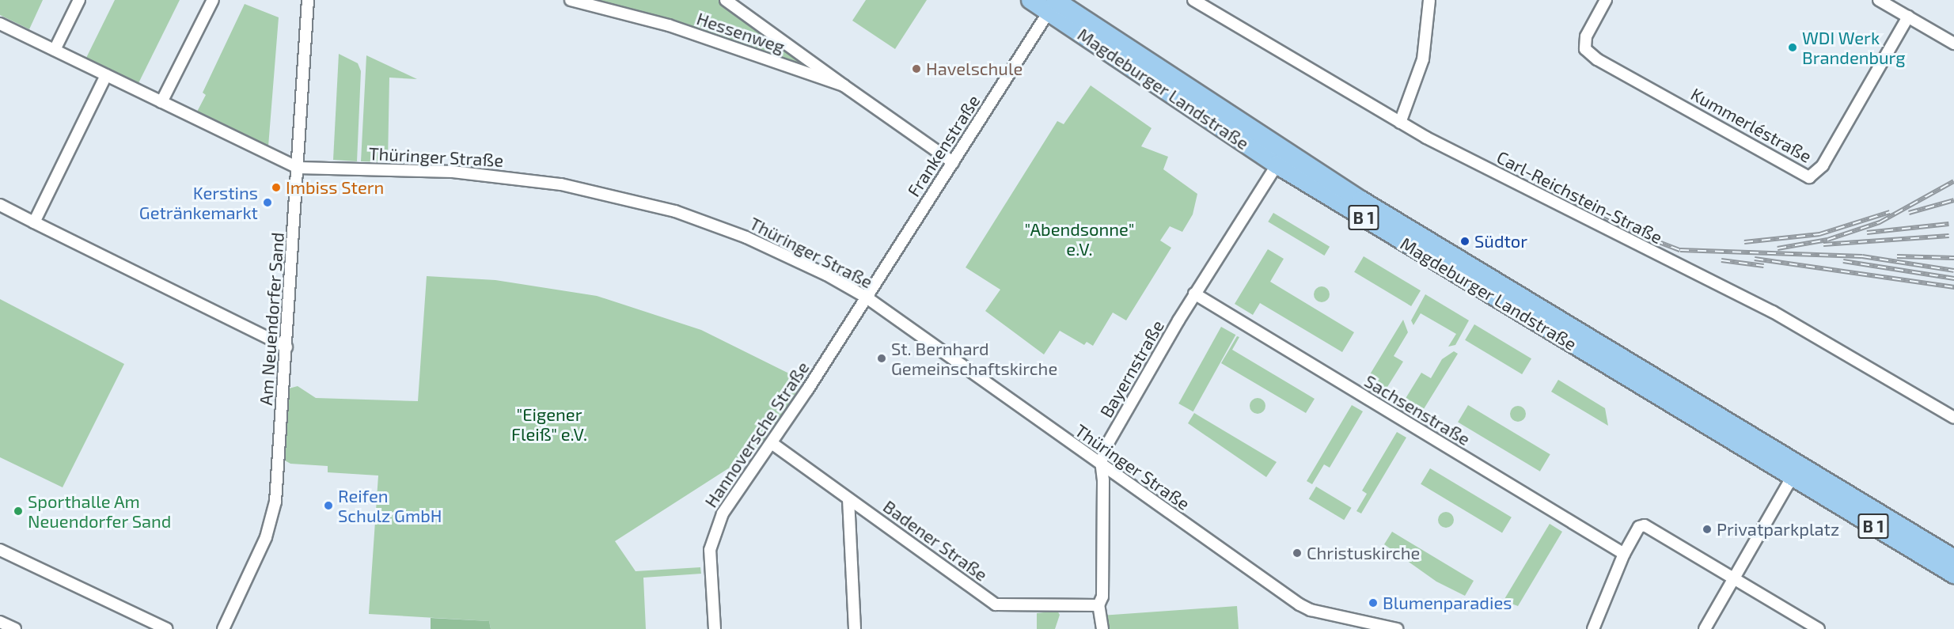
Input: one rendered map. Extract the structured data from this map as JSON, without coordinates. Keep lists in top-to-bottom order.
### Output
{
  "streets": {
    "main road": ["Magdeburger Landstraße", "B 1"],
    "street": [
      "Hessenweg",
      "Kummerléstraße",
      "Frankenstraße",
      "Thüringer Straße",
      "Carl-Reichstein-Straße",
      "Am Neuendorfer Sand",
      "Bayernstraße",
      "Sachsenstraße",
      "Hannoversche Straße",
      "Badener Straße"
    ]
  },
  "crossings": [
    ["Hessenweg", "Frankenstraße"],
    ["Magdeburger Landstraße", "Frankenstraße"],
    ["Magdeburger Landstraße", "Bayernstraße"],
    ["Frankenstraße", "Thüringer Straße"],
    ["Frankenstraße", "Hannoversche Straße"],
    ["Thüringer Straße", "Am Neuendorfer Sand"],
    ["Thüringer Straße", "Bayernstraße"],
    ["Thüringer Straße", "Hannoversche Straße"],
    ["Bayernstraße", "Sachsenstraße"],
    ["Bayernstraße", "Badener Straße"],
    ["Hannoversche Straße", "Badener Straße"]
  ],
  "parks": ["\"Abendsonne\" e.V.", "\"Eigener Fleiß\" e.V."],
  "places": [
    "WDI Werk Brandenburg",
    "Havelschule",
    "Imbiss Stern",
    "Kerstins Getränkemarkt",
    "Südtor",
    "St. Bernhard Gemeinschaftskirche",
    "Reifen Schulz GmbH",
    "Sporthalle Am Neuendorfer Sand",
    "Privatparkplatz",
    "Christuskirche",
    "Blumenparadies"
  ]
}
